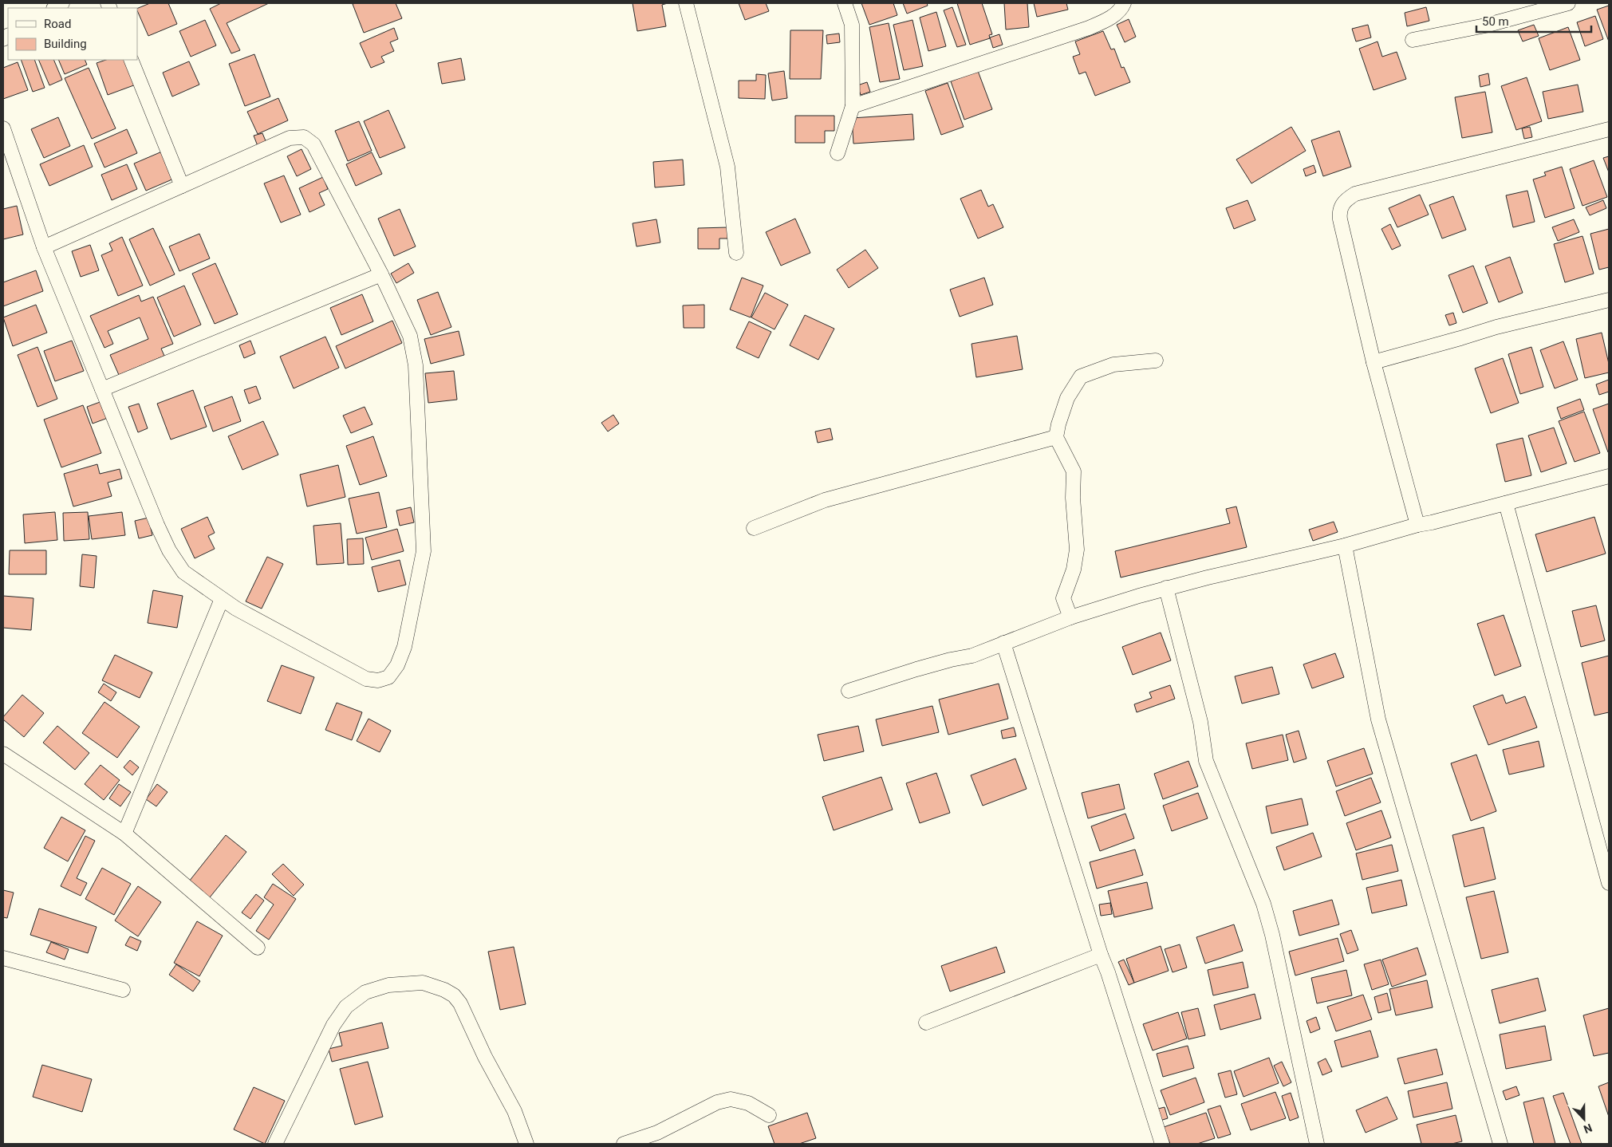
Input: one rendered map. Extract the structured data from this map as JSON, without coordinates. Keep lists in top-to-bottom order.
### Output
{
  "legend": ["Road", "Building"],
  "scale_bar": "50 m",
  "north": "bottom"
}
